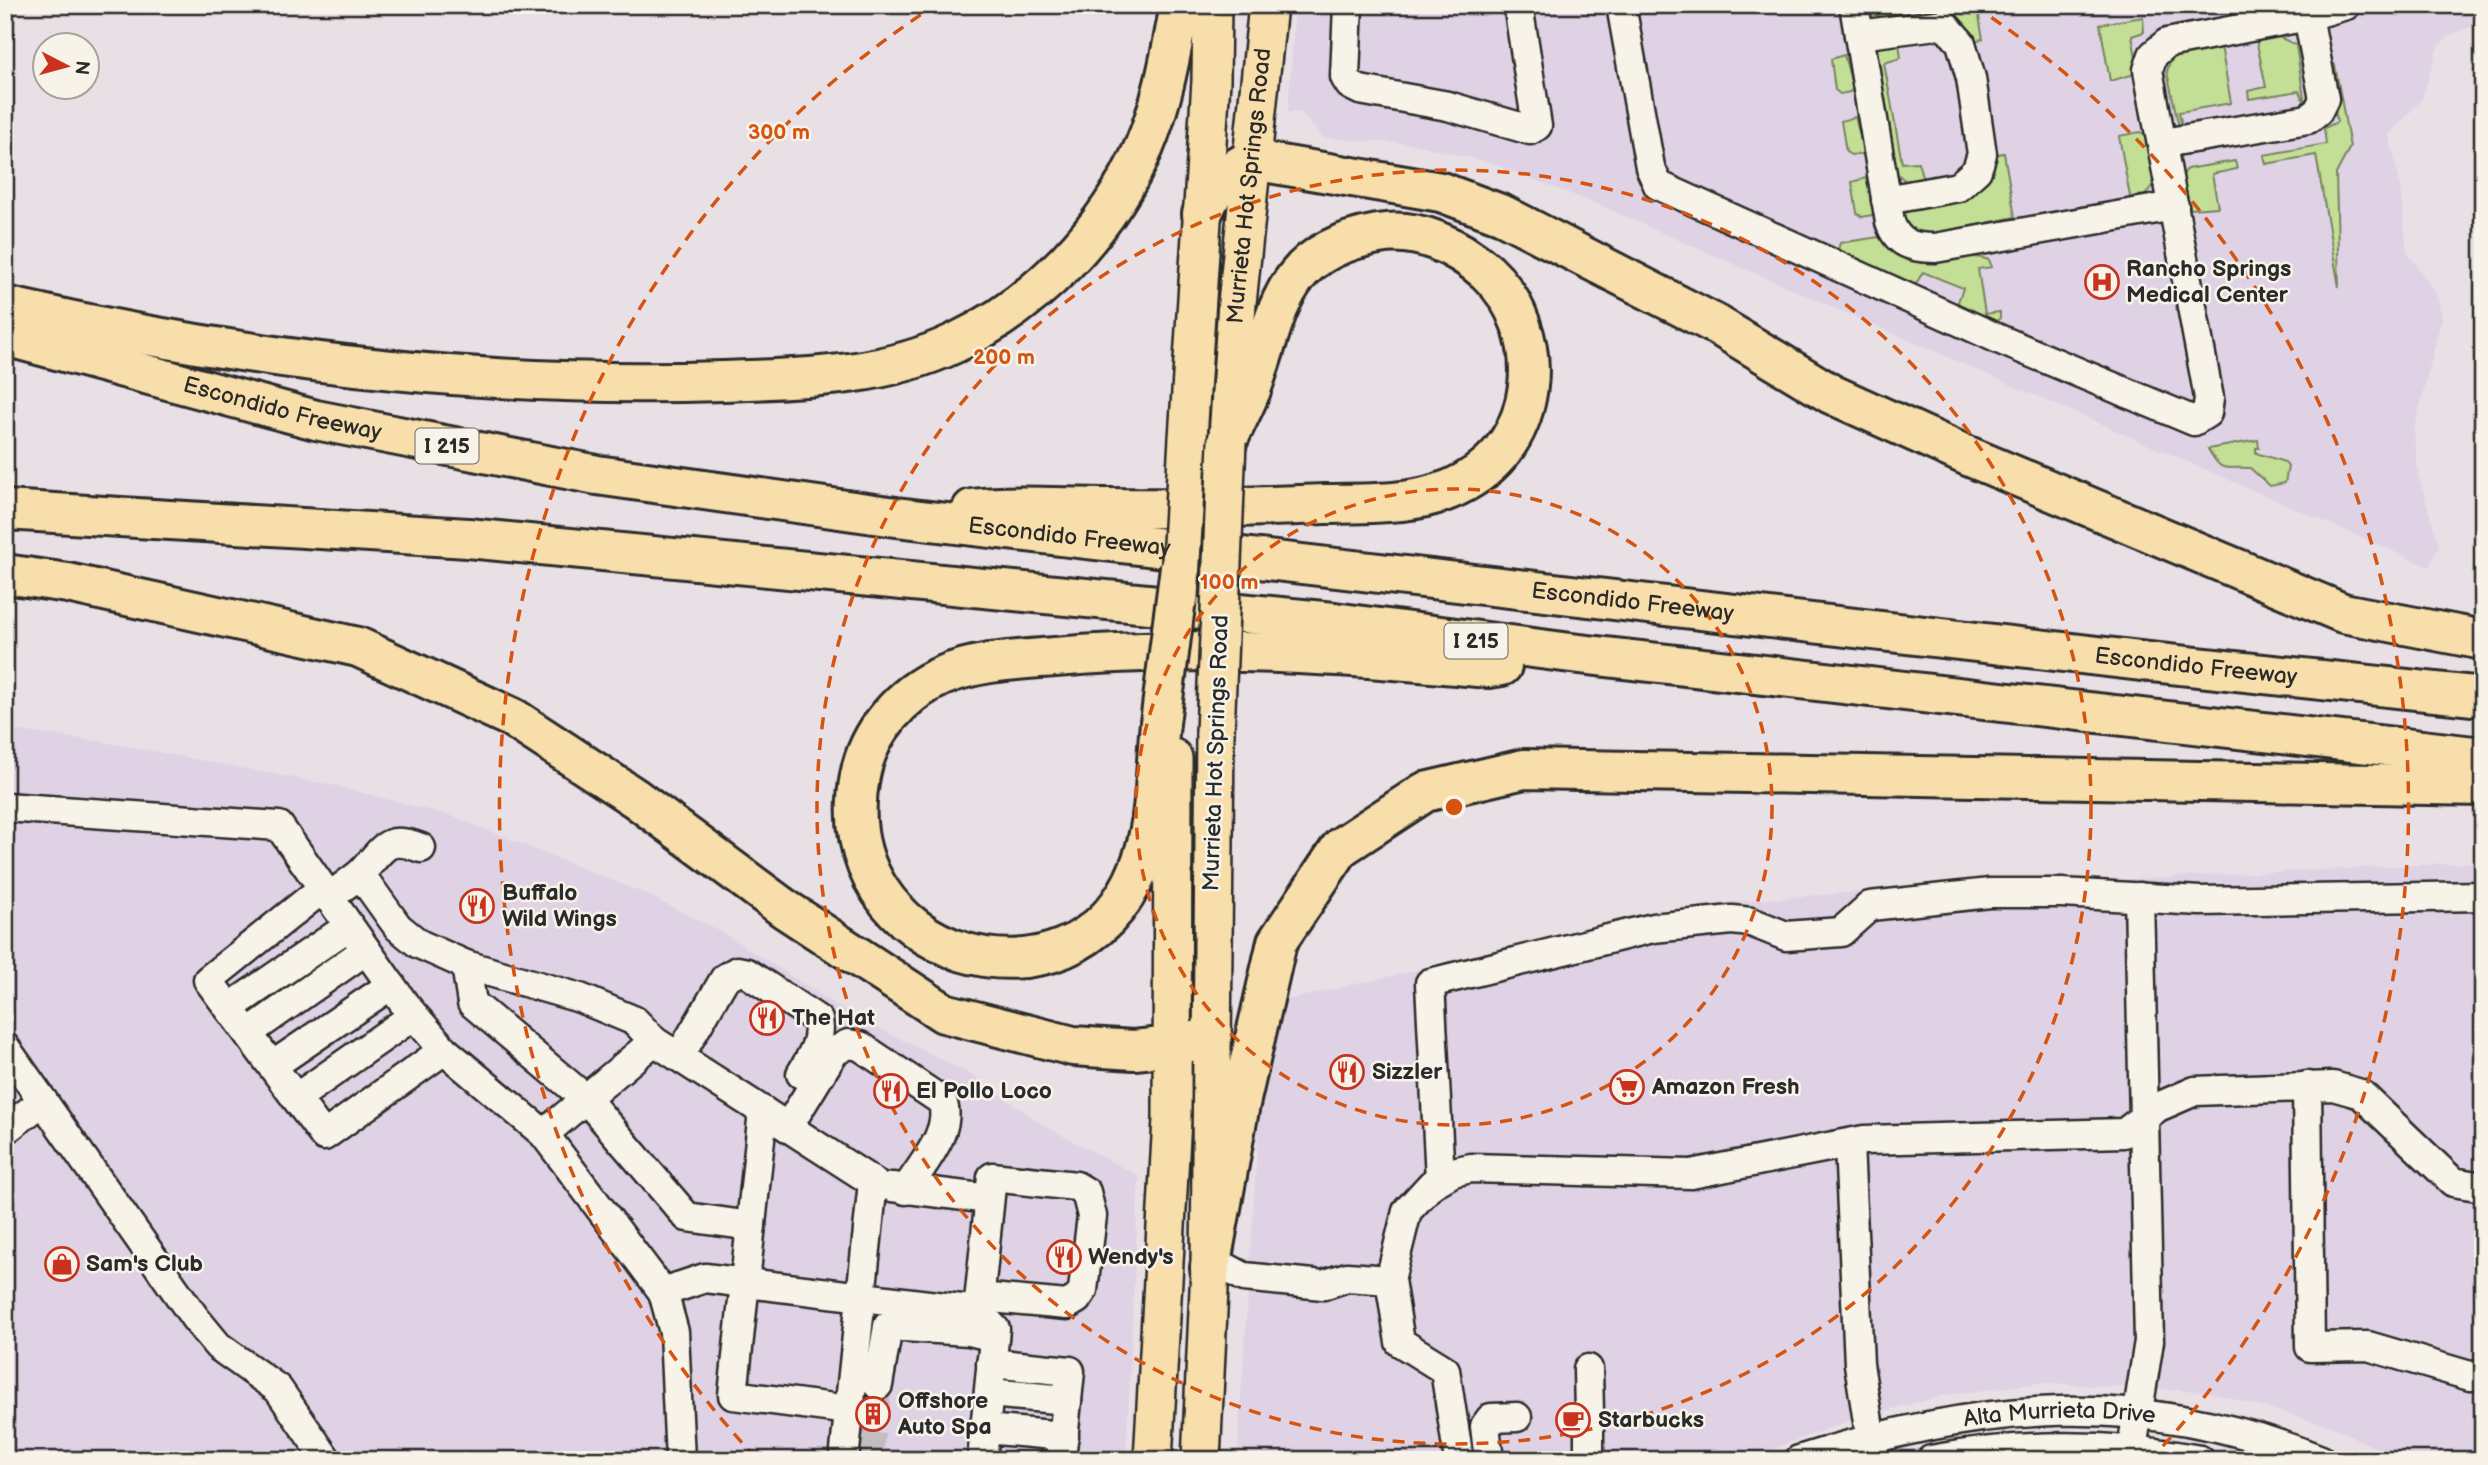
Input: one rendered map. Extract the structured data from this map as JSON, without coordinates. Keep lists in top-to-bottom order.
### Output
{
  "streets": {
    "highway": ["Escondido Freeway", "I 215"],
    "main road": ["Murrieta Hot Springs Road"],
    "street": ["Alta Murrieta Drive"]
  },
  "places": {
    "hospital": ["Rancho Springs Medical Center"],
    "restaurant": [
      "Buffalo Wild Wings",
      "The Hat",
      "Sizzler",
      "El Pollo Loco",
      "Wendy's"
    ],
    "supermarket": ["Amazon Fresh"],
    "shop": ["Sam's Club"],
    "building": ["Offshore Auto Spa"],
    "cafe": ["Starbucks"]
  },
  "north": "right",
  "rings": ["300 m", "200 m", "100 m"]
}
